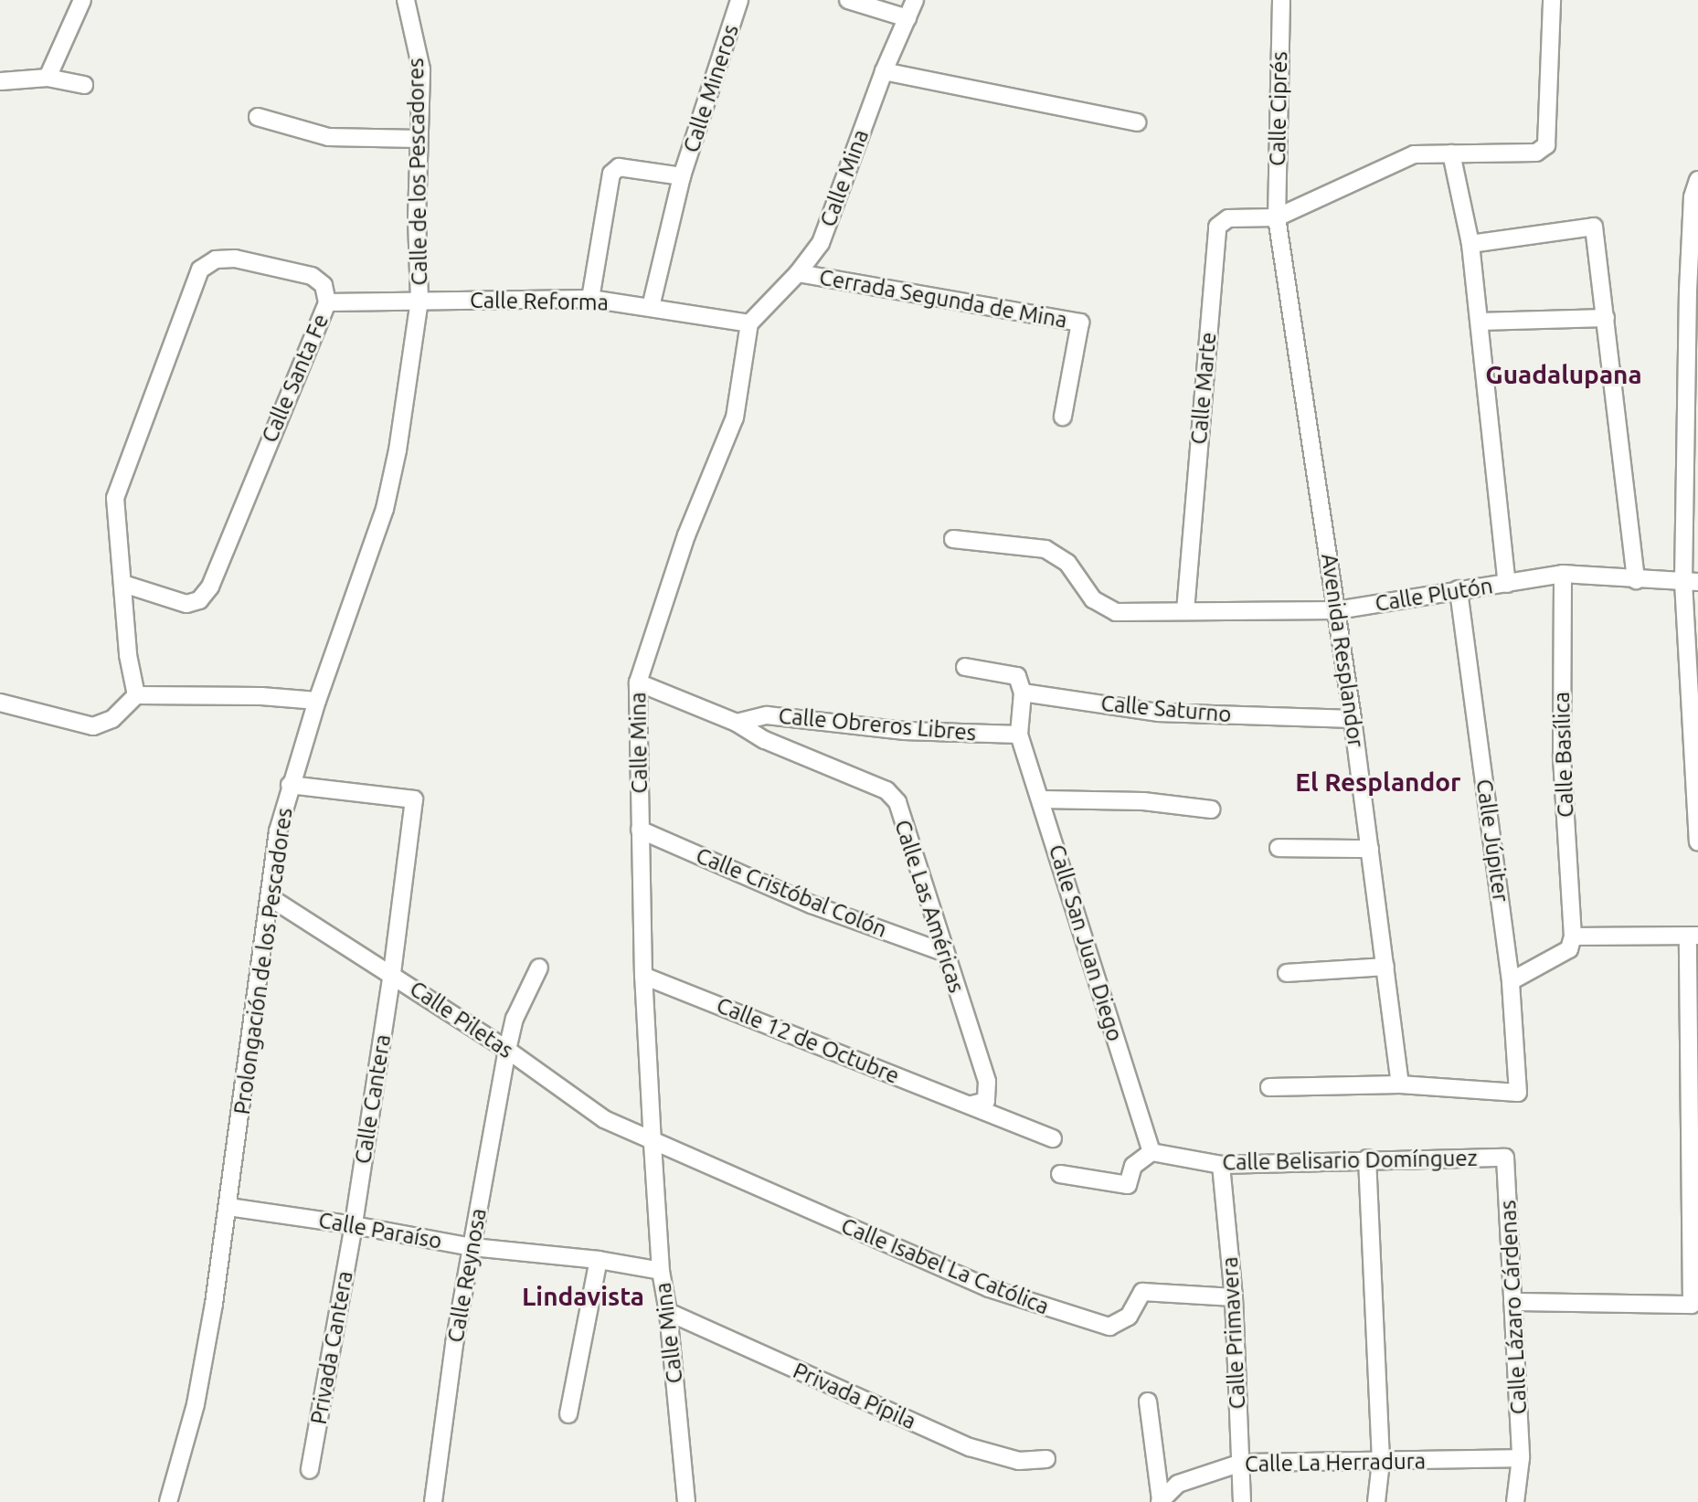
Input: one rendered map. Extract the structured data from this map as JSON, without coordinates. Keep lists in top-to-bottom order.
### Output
{
  "streets": {
    "street": [
      "Calle Mineros",
      "Calle Ciprés",
      "Calle de los Pescadores",
      "Calle Mina",
      "Cerrada Segunda de Mina",
      "Calle Reforma",
      "Calle Santa Fe",
      "Calle Marte",
      "Calle Plutón",
      "Avenida Resplandor",
      "Calle Saturno",
      "Calle Obreros Libres",
      "Calle Basílica",
      "Calle Júpiter",
      "Calle Cristóbal Colón",
      "Calle Las Américas",
      "Calle San Juan Diego",
      "Prolongación de los Pescadores",
      "Calle Piletas",
      "Calle 12 de Octubre",
      "Calle Cantera",
      "Calle Belisario Domínguez",
      "Calle Paraíso",
      "Calle Isabel La Católica",
      "Calle Reynosa",
      "Calle Lázaro Cárdenas",
      "Calle Primavera",
      "Privada Cantera",
      "Privada Pípila",
      "Calle La Herradura"
    ]
  },
  "crossings": [
    ["Calle Mineros", "Calle Reforma"],
    ["Calle Ciprés", "Calle Marte"],
    ["Calle Ciprés", "Avenida Resplandor"],
    ["Calle de los Pescadores", "Calle Reforma"],
    ["Calle de los Pescadores", "Prolongación de los Pescadores"],
    ["Calle Mina", "Cerrada Segunda de Mina"],
    ["Calle Mina", "Calle Reforma"],
    ["Calle Mina", "Calle Cristóbal Colón"],
    ["Calle Mina", "Calle Las Américas"],
    ["Calle Mina", "Calle Piletas"],
    ["Calle Mina", "Calle 12 de Octubre"],
    ["Calle Mina", "Calle Paraíso"],
    ["Calle Mina", "Calle Isabel La Católica"],
    ["Calle Mina", "Privada Pípila"],
    ["Calle Reforma", "Calle Santa Fe"],
    ["Calle Reforma", "Prolongación de los Pescadores"],
    ["Calle Marte", "Calle Plutón"],
    ["Calle Marte", "Avenida Resplandor"],
    ["Calle Plutón", "Avenida Resplandor"],
    ["Calle Plutón", "Calle Basílica"],
    ["Calle Plutón", "Calle Júpiter"],
    ["Avenida Resplandor", "Calle Saturno"],
    ["Avenida Resplandor", "Calle Júpiter"],
    ["Calle Obreros Libres", "Calle Las Américas"],
    ["Calle Obreros Libres", "Calle San Juan Diego"],
    ["Calle Cristóbal Colón", "Calle Las Américas"],
    ["Calle Las Américas", "Calle 12 de Octubre"],
    ["Calle San Juan Diego", "Calle Belisario Domínguez"],
    ["Prolongación de los Pescadores", "Calle Piletas"],
    ["Prolongación de los Pescadores", "Calle Paraíso"],
    ["Calle Piletas", "Calle Cantera"],
    ["Calle Piletas", "Calle Isabel La Católica"],
    ["Calle Piletas", "Calle Reynosa"],
    ["Calle Cantera", "Calle Paraíso"],
    ["Calle Cantera", "Privada Cantera"],
    ["Calle Belisario Domínguez", "Calle Lázaro Cárdenas"],
    ["Calle Belisario Domínguez", "Calle Primavera"],
    ["Calle Paraíso", "Calle Reynosa"],
    ["Calle Paraíso", "Privada Cantera"],
    ["Calle Isabel La Católica", "Calle Primavera"],
    ["Calle Lázaro Cárdenas", "Calle La Herradura"],
    ["Calle Primavera", "Calle La Herradura"]
  ],
  "districts": ["Guadalupana", "El Resplandor", "Lindavista"]
}
